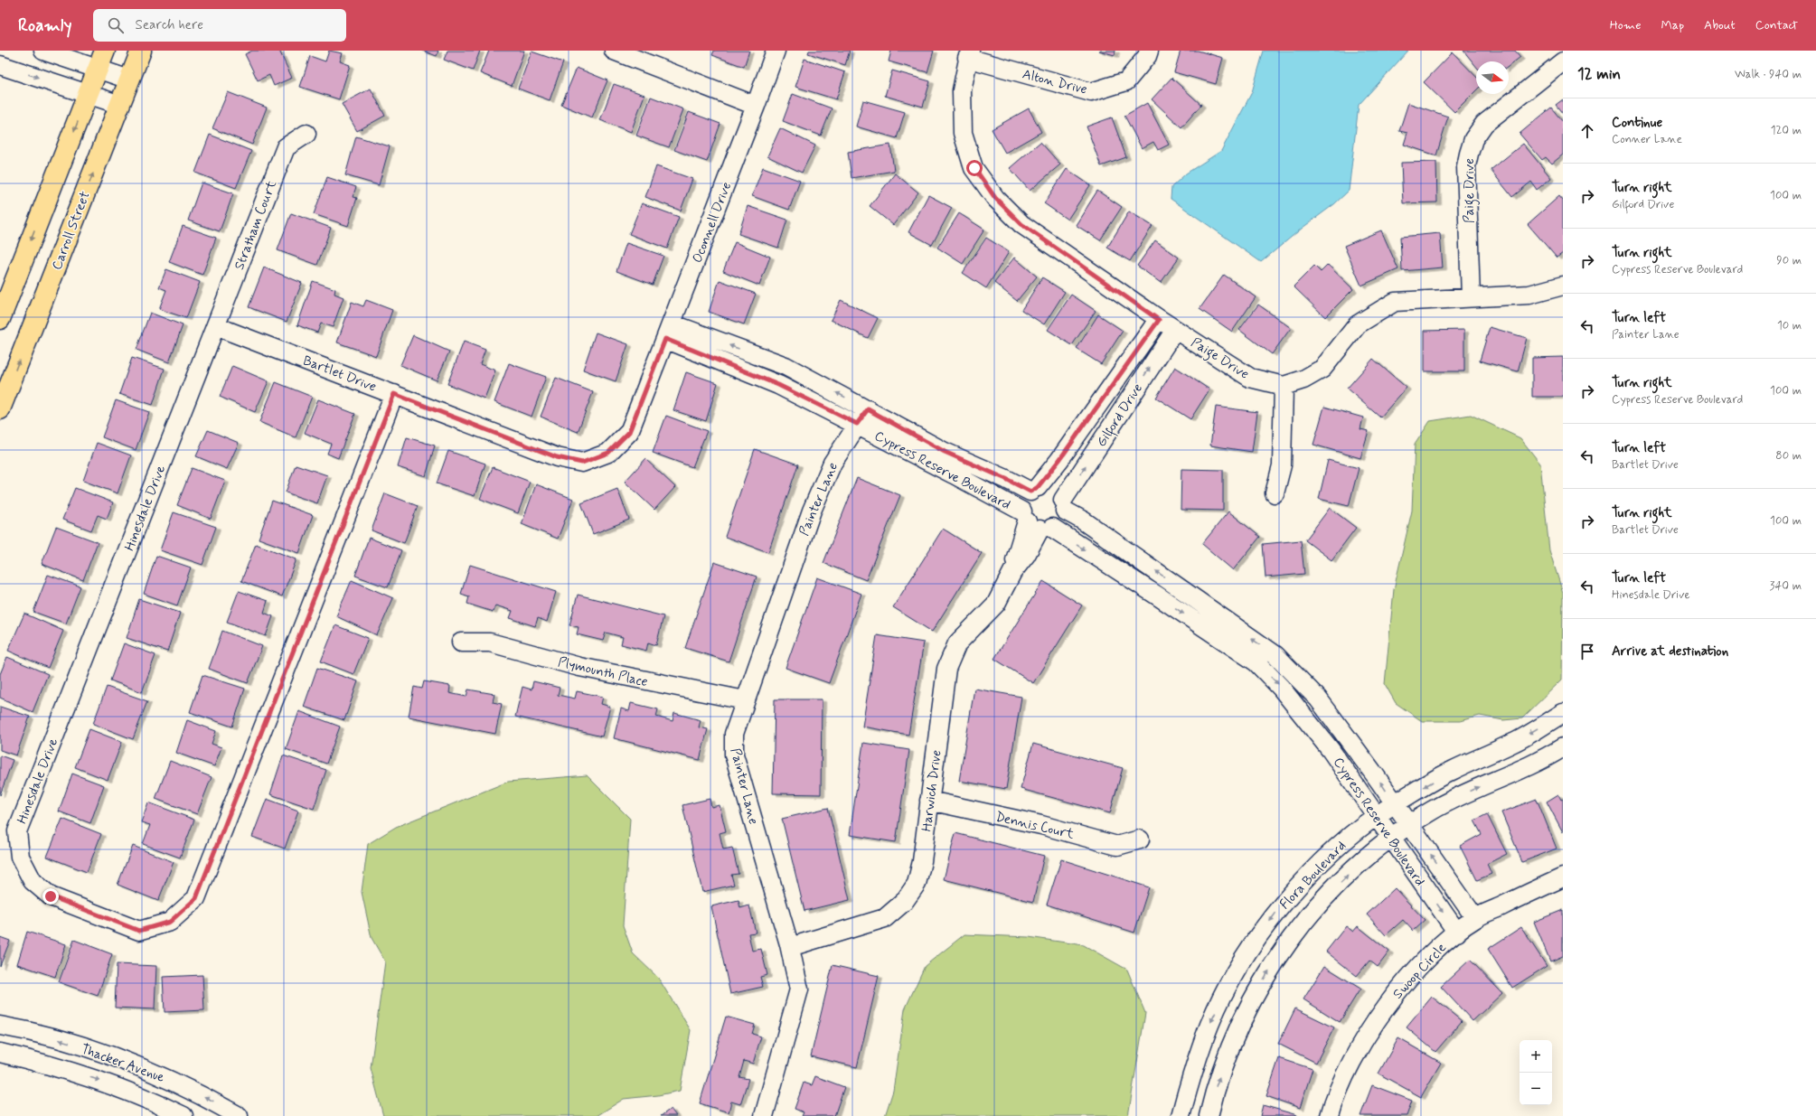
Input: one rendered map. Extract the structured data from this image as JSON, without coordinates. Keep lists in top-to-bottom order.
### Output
{
  "streets": {
    "main road": ["Carroll Street"],
    "street": [
      "Alton Drive",
      "Paige Drive",
      "Oconnell Drive",
      "Stratham Court",
      "Bartlet Drive",
      "Gilford Drive",
      "Cypress Reserve Boulevard",
      "Painter Lane",
      "Hinesdale Drive",
      "Plymounth Place",
      "Harwich Drive",
      "Dennis Court",
      "Flora Boulevard",
      "Swoop Circle",
      "Thacker Avenue"
    ]
  },
  "crossings": [
    ["Alton Drive", "Paige Drive"],
    ["Paige Drive", "Gilford Drive"],
    ["Oconnell Drive", "Bartlet Drive"],
    ["Oconnell Drive", "Cypress Reserve Boulevard"],
    ["Stratham Court", "Bartlet Drive"],
    ["Stratham Court", "Hinesdale Drive"],
    ["Bartlet Drive", "Cypress Reserve Boulevard"],
    ["Bartlet Drive", "Hinesdale Drive"],
    ["Gilford Drive", "Cypress Reserve Boulevard"],
    ["Gilford Drive", "Harwich Drive"],
    ["Cypress Reserve Boulevard", "Painter Lane"],
    ["Cypress Reserve Boulevard", "Harwich Drive"],
    ["Cypress Reserve Boulevard", "Flora Boulevard"],
    ["Cypress Reserve Boulevard", "Swoop Circle"],
    ["Painter Lane", "Plymounth Place"],
    ["Painter Lane", "Harwich Drive"],
    ["Harwich Drive", "Dennis Court"]
  ],
  "north": "right",
  "page": {
    "header": "Roamly",
    "search": "Search here",
    "nav": [
      "Home",
      "Map",
      "About",
      "Contact"
    ],
    "heading": ["12 min", "Walk · 940 m"],
    "list": [
      ["Continue", "Conner Lane", "120 m"],
      ["Turn right", "Gilford Drive", "100 m"],
      ["Turn right", "Cypress Reserve Boulevard", "90 m"],
      ["Turn left", "Painter Lane", "10 m"],
      ["Turn right", "Cypress Reserve Boulevard", "100 m"],
      ["Turn left", "Bartlet Drive", "80 m"],
      ["Turn right", "Bartlet Drive", "100 m"],
      ["Turn left", "Hinesdale Drive", "340 m"],
      "Arrive at destination"
    ],
    "map_buttons": ["+", "−"]
  }
}
